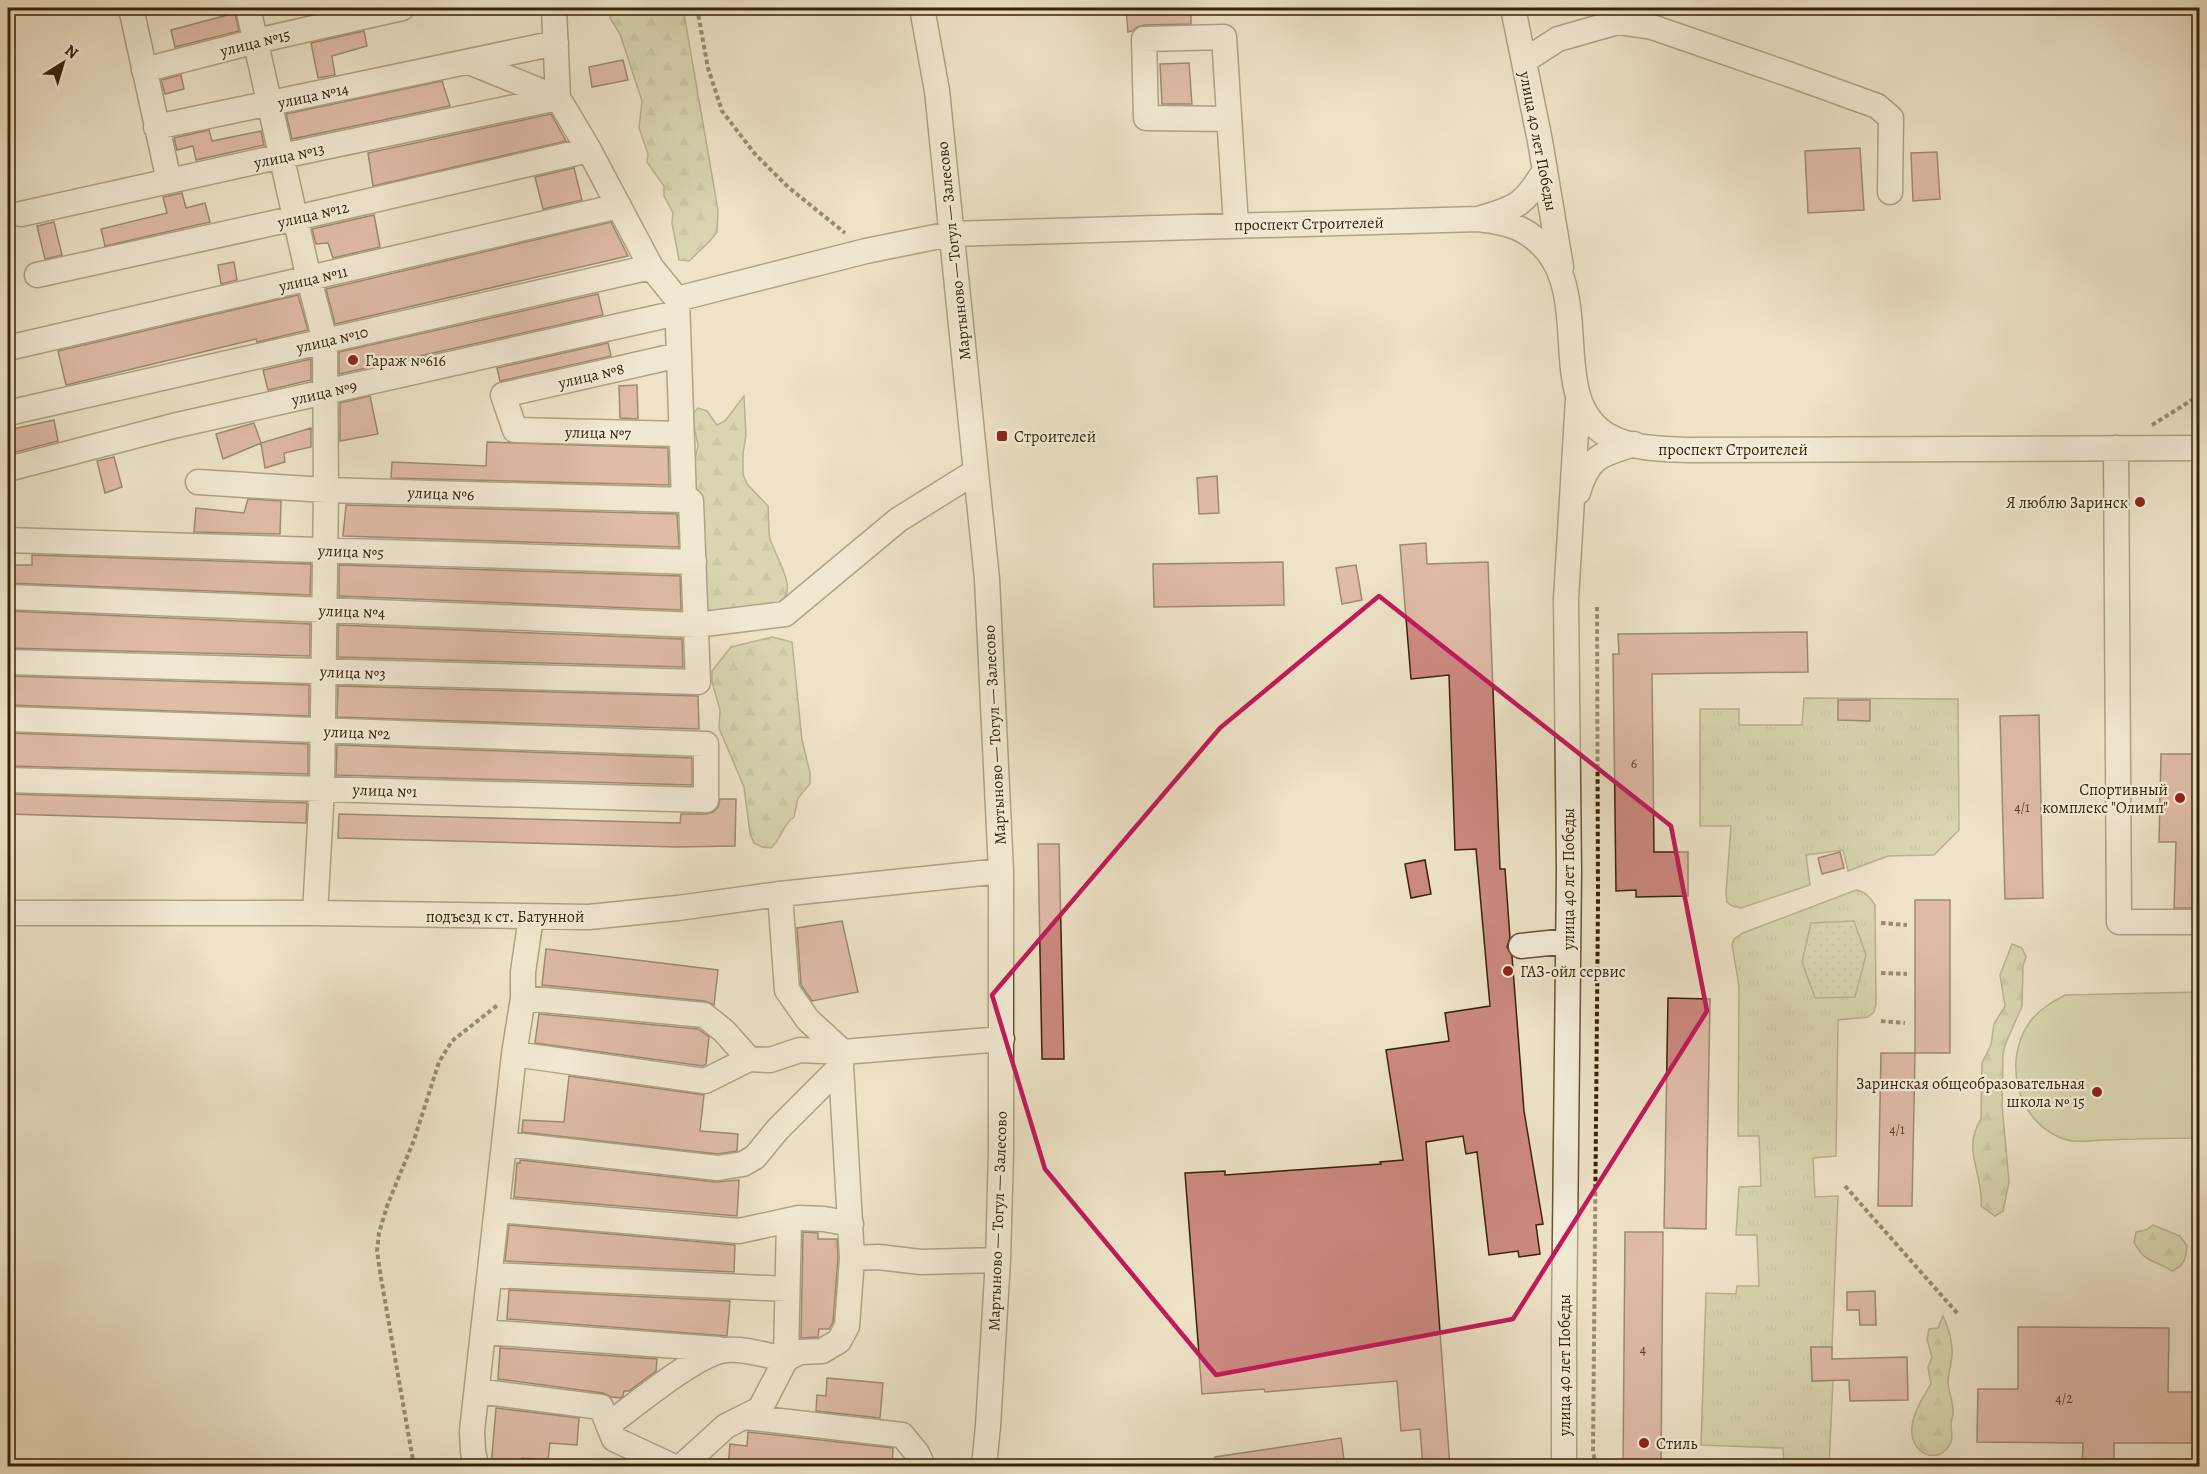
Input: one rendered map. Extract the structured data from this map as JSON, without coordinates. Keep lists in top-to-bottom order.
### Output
{
  "streets": {
    "street": [
      "улица №15",
      "улица №14",
      "улица 40 лет Победы",
      "улица №13",
      "улица №12",
      "проспект Строителей",
      "Мартыново — Тогул — Залесово",
      "улица №11",
      "улица №10",
      "улица №8",
      "улица №9",
      "улица №7",
      "улица №6",
      "улица №5",
      "улица №4",
      "улица №3",
      "улица №2",
      "улица №1",
      "подъезд к ст. Батунной"
    ]
  },
  "crossings": [
    ["улица 40 лет Победы", "проспект Строителей"],
    ["проспект Строителей", "Мартыново — Тогул — Залесово"],
    ["проспект Строителей", "улица №9"],
    ["Мартыново — Тогул — Залесово", "улица №4"],
    ["Мартыново — Тогул — Залесово", "подъезд к ст. Батунной"],
    ["улица №8", "улица №7"],
    ["улица №4", "улица №3"],
    ["улица №2", "улица №1"]
  ],
  "places": {
    "other": [
      "Гараж №616",
      "Я люблю Заринск",
      "Спортивный комплекс \"Олимп\"",
      "ГАЗ-ойл сервис",
      "Заринская общеобразовательная школа № 15",
      "Стиль"
    ],
    "transit": ["Строителей"]
  },
  "house_numbers": [
    "6",
    "4/1",
    "4/1",
    "4",
    "4/2"
  ],
  "north": "top right"
}
